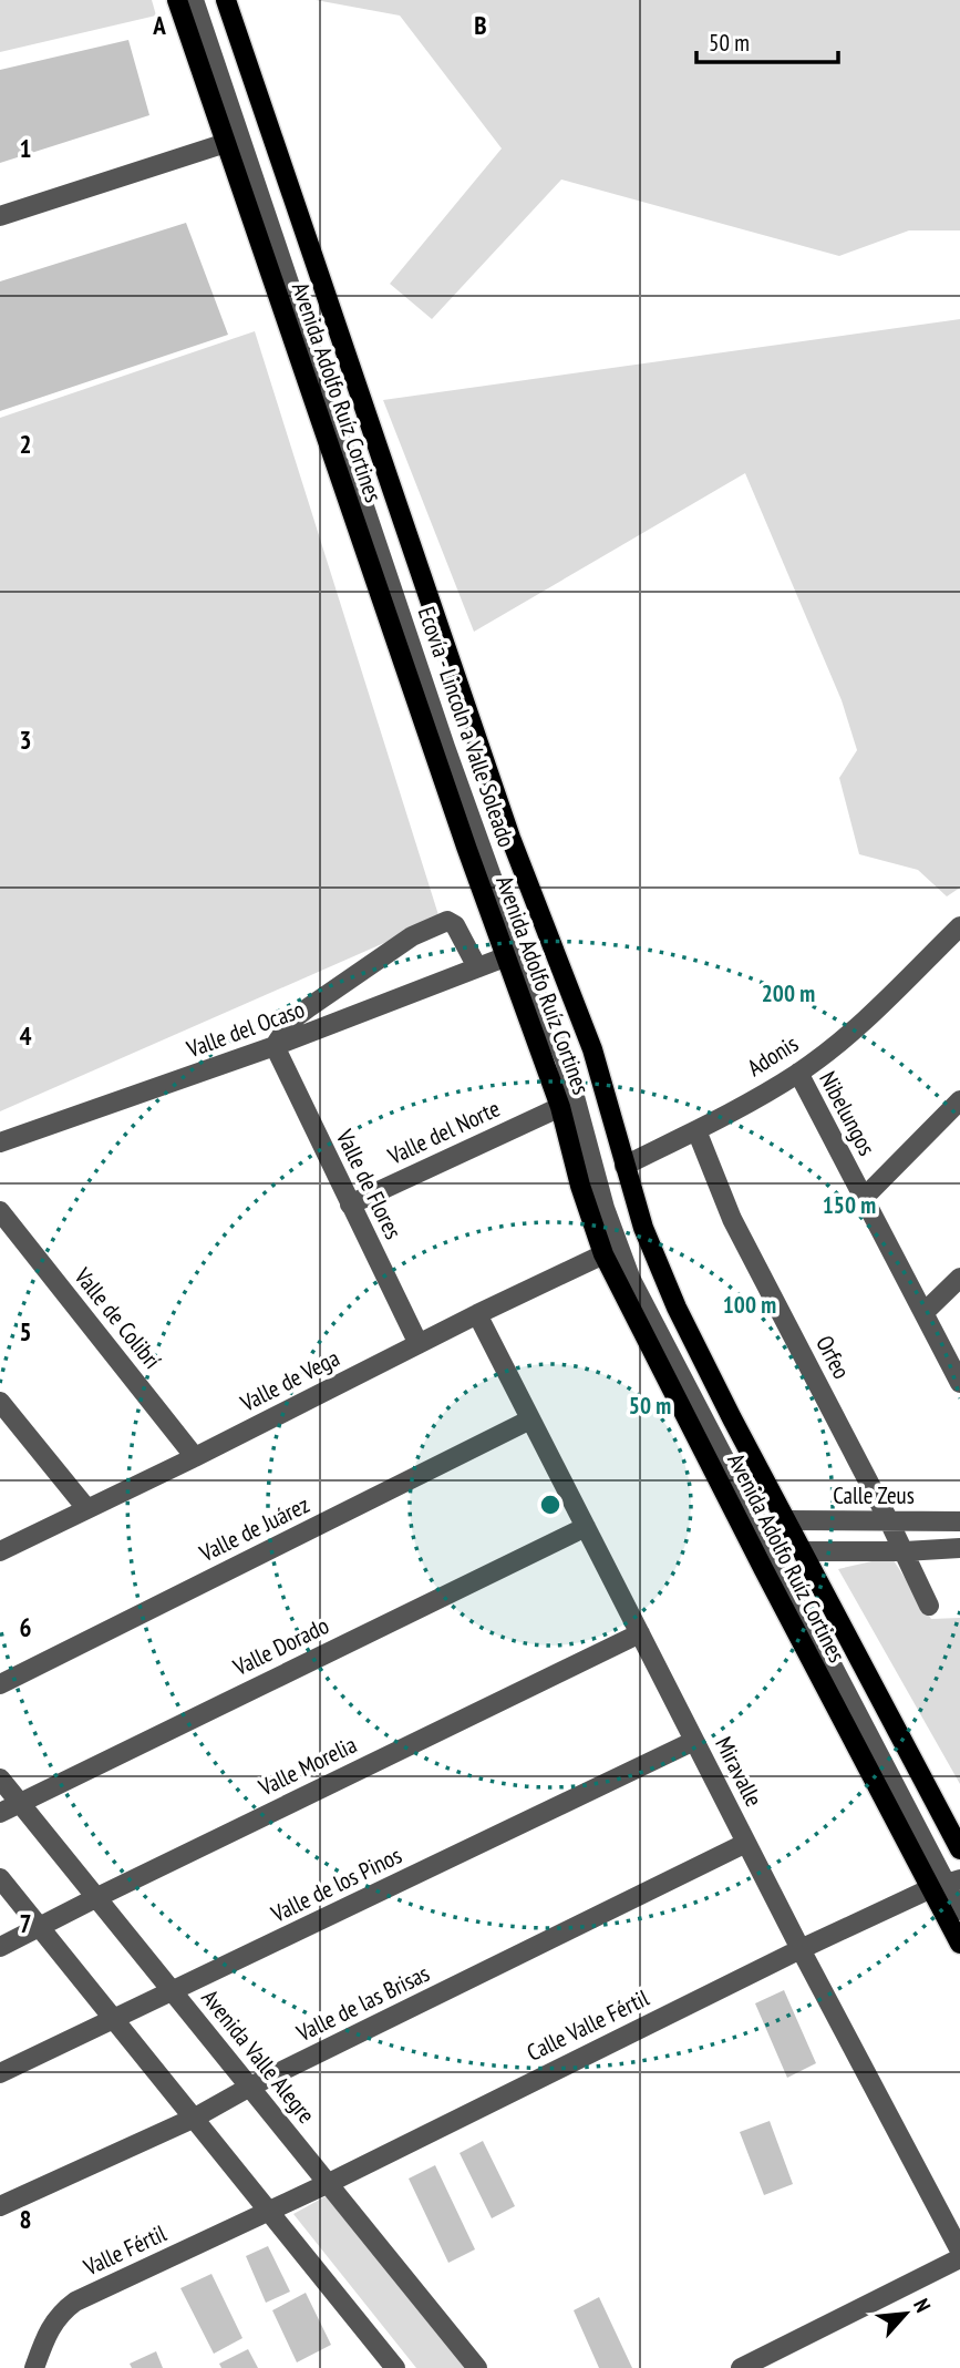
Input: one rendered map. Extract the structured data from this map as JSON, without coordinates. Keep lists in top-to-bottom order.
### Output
{
  "streets": {
    "main road": ["Avenida Adolfo Ruíz Cortines"],
    "street": [
      "Ecovía - Lincoln a Valle Soleado",
      "Valle del Ocaso",
      "Adonis",
      "Nibelungos",
      "Valle del Norte",
      "Valle de Flores",
      "Valle de Colibrí",
      "Orfeo",
      "Valle de Vega",
      "Calle Zeus",
      "Valle de Juárez",
      "Valle Dorado",
      "Valle Morelia",
      "Miravalle",
      "Valle de los Pinos",
      "Valle de las Brisas",
      "Calle Valle Fértil",
      "Avenida Valle Alegre",
      "Valle Fértil"
    ]
  },
  "crossings": [
    ["Avenida Adolfo Ruíz Cortines", "Ecovía - Lincoln a Valle Soleado"],
    ["Avenida Adolfo Ruíz Cortines", "Valle del Ocaso"],
    ["Avenida Adolfo Ruíz Cortines", "Adonis"],
    ["Avenida Adolfo Ruíz Cortines", "Valle del Norte"],
    ["Avenida Adolfo Ruíz Cortines", "Valle de Vega"],
    ["Avenida Adolfo Ruíz Cortines", "Calle Zeus"],
    ["Avenida Adolfo Ruíz Cortines", "Calle Valle Fértil"],
    ["Ecovía - Lincoln a Valle Soleado", "Calle Valle Fértil"],
    ["Valle del Ocaso", "Valle de Flores"],
    ["Adonis", "Nibelungos"],
    ["Adonis", "Orfeo"],
    ["Valle del Norte", "Valle de Flores"],
    ["Valle de Flores", "Valle de Vega"],
    ["Valle de Colibrí", "Valle de Vega"],
    ["Orfeo", "Calle Zeus"],
    ["Valle de Vega", "Miravalle"],
    ["Valle de Juárez", "Miravalle"],
    ["Valle Dorado", "Miravalle"],
    ["Valle Dorado", "Avenida Valle Alegre"],
    ["Valle Morelia", "Miravalle"],
    ["Valle Morelia", "Avenida Valle Alegre"],
    ["Miravalle", "Valle de los Pinos"],
    ["Miravalle", "Valle de las Brisas"],
    ["Miravalle", "Calle Valle Fértil"],
    ["Valle de los Pinos", "Avenida Valle Alegre"],
    ["Valle de las Brisas", "Avenida Valle Alegre"],
    ["Calle Valle Fértil", "Avenida Valle Alegre"],
    ["Calle Valle Fértil", "Valle Fértil"]
  ],
  "scale_bar": "50 m",
  "north": "top right",
  "grid": {
    "columns": ["A", "B"],
    "rows": [
      "1",
      "2",
      "3",
      "4",
      "5",
      "6",
      "7",
      "8"
    ]
  },
  "rings": [
    "200 m",
    "150 m",
    "100 m",
    "50 m"
  ]
}
